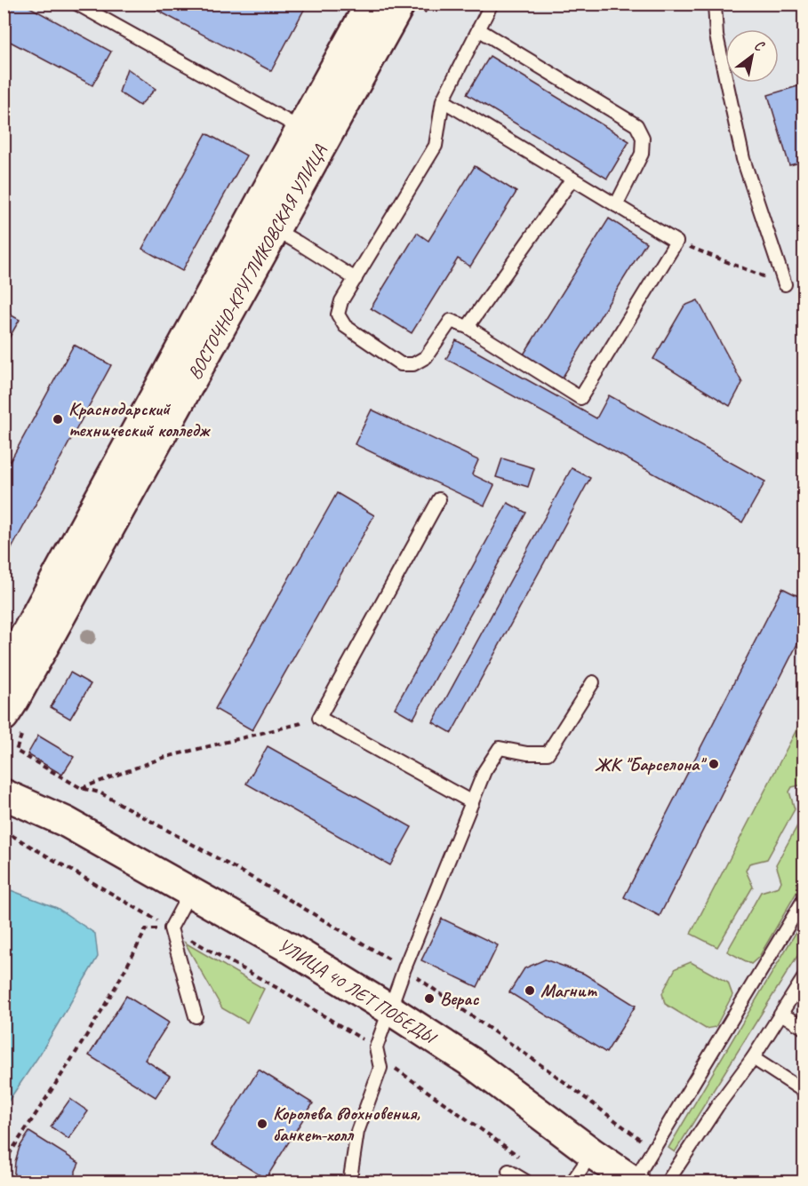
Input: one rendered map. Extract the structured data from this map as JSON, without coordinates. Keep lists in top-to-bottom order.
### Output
{
  "streets": {
    "street": ["ВОСТОЧНО-КРУГЛИКОВСКАЯ УЛИЦА", "УЛИЦА 40 ЛЕТ ПОБЕДЫ"]
  },
  "places": [
    "Краснодарский технический колледж",
    "ЖК \"Барселона\"",
    "Магнит",
    "Верас",
    "Королева вдохновения, банкет-холл"
  ],
  "north": "top right"
}
